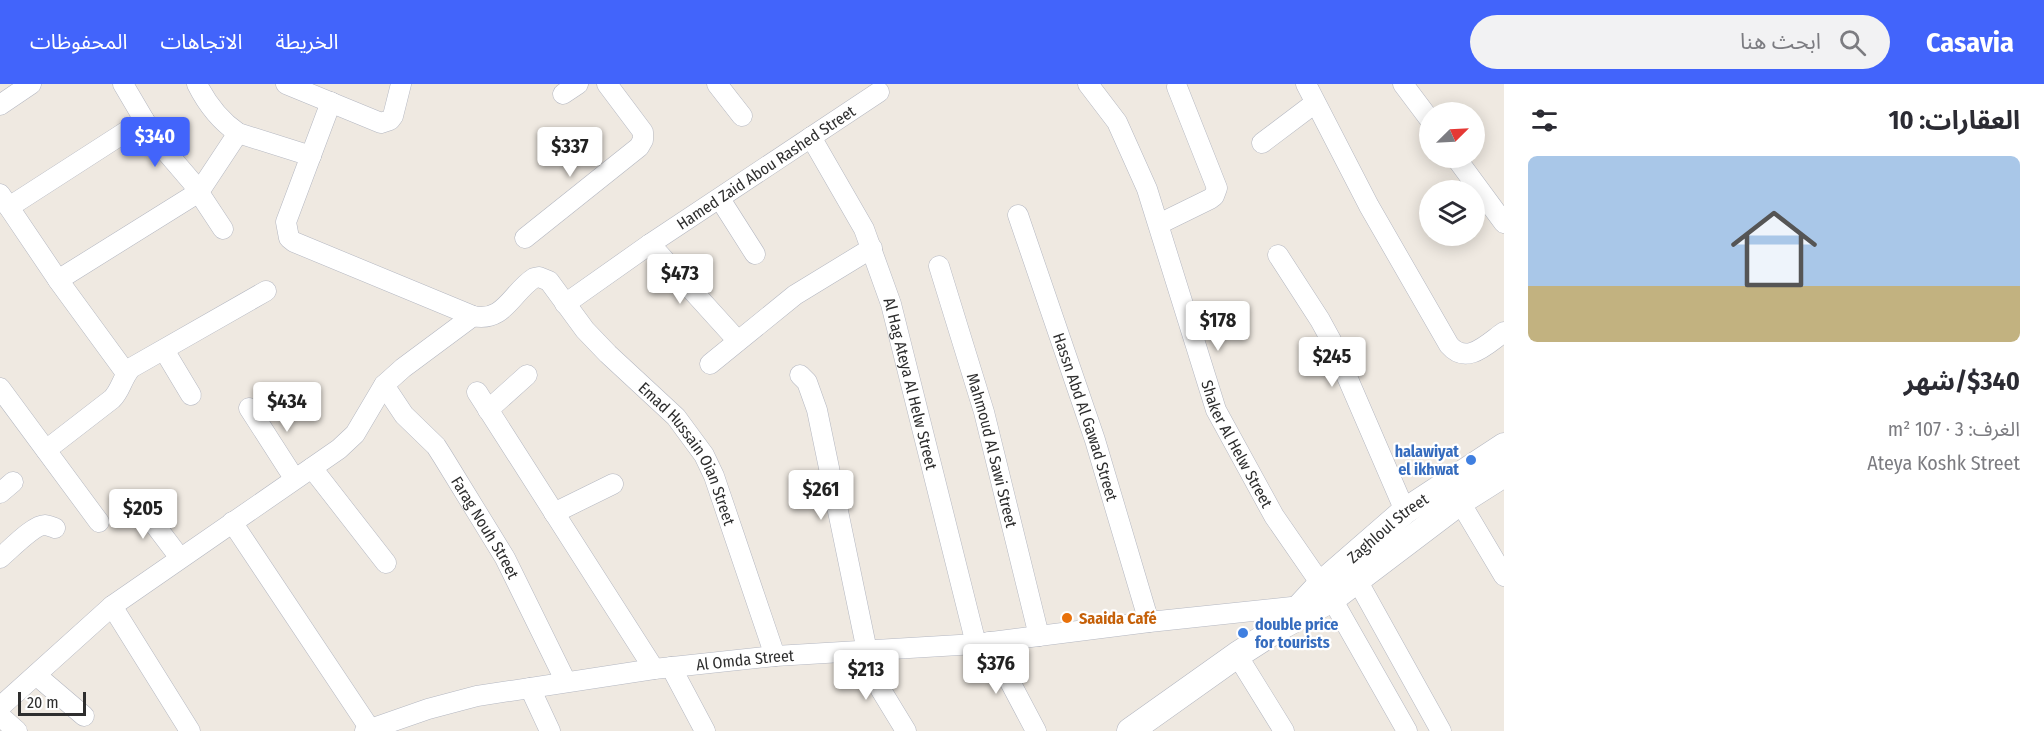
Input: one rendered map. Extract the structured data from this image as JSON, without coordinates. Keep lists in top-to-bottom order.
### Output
{
  "streets": {
    "street": [
      "Hamed Zaid Abou Rashed Street",
      "Al Hag Ateya Al Helw Street",
      "Hassn Abd Al Gawad Street",
      "Shaker Al Helw Street",
      "Mahmoud Al Sawi Street",
      "Emad Hussain Oian Street",
      "Farag Nouh Street",
      "Zaghloul Street",
      "Al Omda Street"
    ]
  },
  "crossings": [
    ["Hamed Zaid Abou Rashed Street", "Al Hag Ateya Al Helw Street"],
    ["Hamed Zaid Abou Rashed Street", "Emad Hussain Oian Street"],
    ["Al Hag Ateya Al Helw Street", "Al Omda Street"],
    ["Hassn Abd Al Gawad Street", "Al Omda Street"],
    ["Shaker Al Helw Street", "Zaghloul Street"],
    ["Mahmoud Al Sawi Street", "Al Omda Street"],
    ["Emad Hussain Oian Street", "Al Omda Street"],
    ["Farag Nouh Street", "Al Omda Street"],
    ["Zaghloul Street", "Al Omda Street"]
  ],
  "places": ["halawiyat el ikhwat", "Saaida Café", "double price for tourists"],
  "scale_bar": "20 m",
  "north": "top right",
  "page": {
    "header": "Casavia",
    "search": "ابحث هنا",
    "nav": ["الخريطة", "الاتجاهات", "المحفوظات"],
    "heading": "العقارات: 10",
    "price": [
      "$340",
      "$337",
      "$473",
      "$178",
      "$245",
      "$434",
      "$261",
      "$205",
      "$376",
      "$213"
    ],
    "list": [
      {
        "name": "$340/شهر",
        "note": "الغرف: 3 · 107 m² · Ateya Koshk Street"
      }
    ],
    "scale": "20 m"
  }
}
